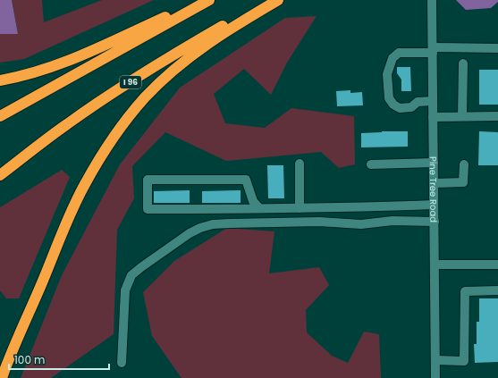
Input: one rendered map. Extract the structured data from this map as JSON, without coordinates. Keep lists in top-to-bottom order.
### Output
{
  "streets": {
    "highway": ["I 96"],
    "street": ["Pine Tree Road"]
  },
  "scale_bar": "100 m"
}
